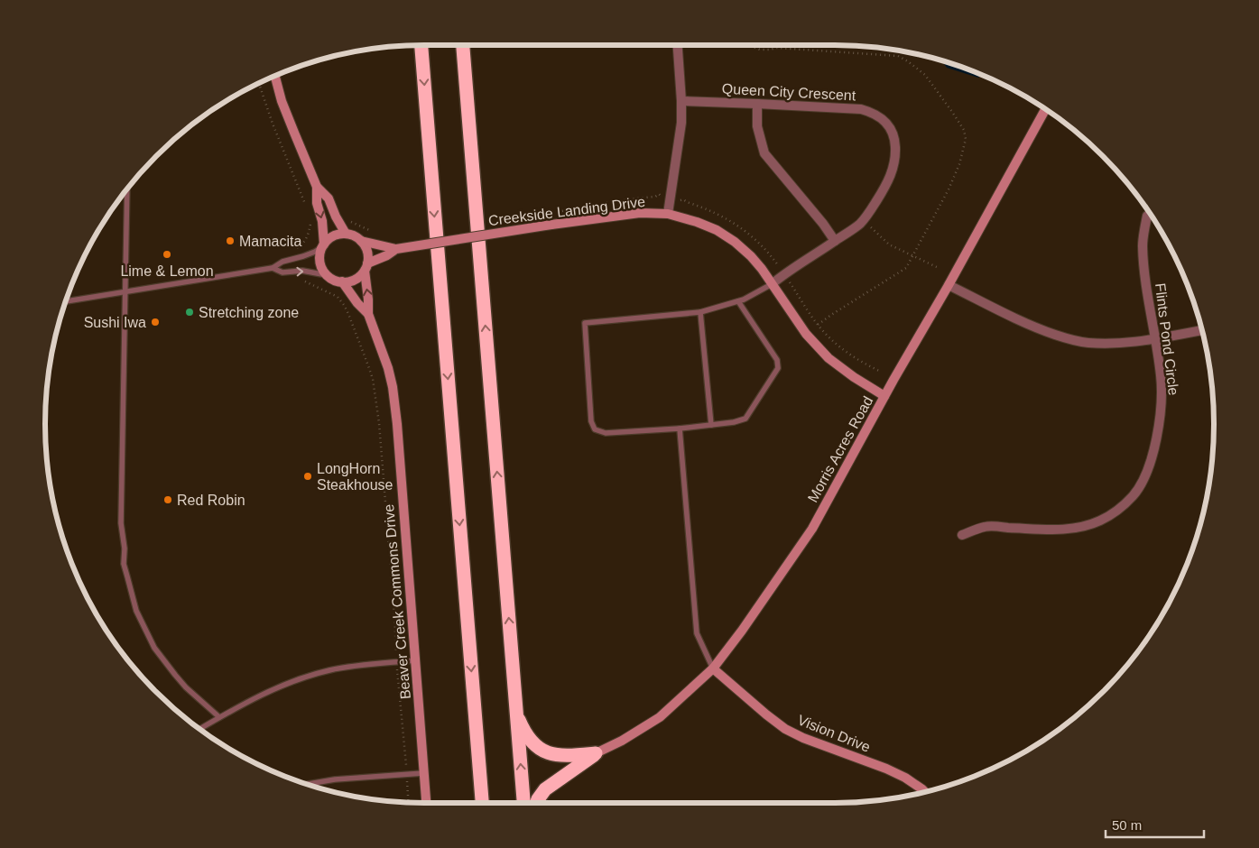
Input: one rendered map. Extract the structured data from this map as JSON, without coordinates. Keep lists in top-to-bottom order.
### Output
{
  "streets": {
    "street": [
      "Queen City Crescent",
      "Creekside Landing Drive",
      "Flints Pond Circle",
      "Morris Acres Road",
      "Beaver Creek Commons Drive",
      "Vision Drive"
    ]
  },
  "crossings": [
    ["Queen City Crescent", "Creekside Landing Drive"],
    ["Creekside Landing Drive", "Morris Acres Road"],
    ["Creekside Landing Drive", "Beaver Creek Commons Drive"],
    ["Morris Acres Road", "Vision Drive"]
  ],
  "places": [
    "Mamacita",
    "Lime & Lemon",
    "Stretching zone",
    "Sushi Iwa",
    "LongHorn Steakhouse",
    "Red Robin"
  ],
  "scale_bar": "50 m"
}
